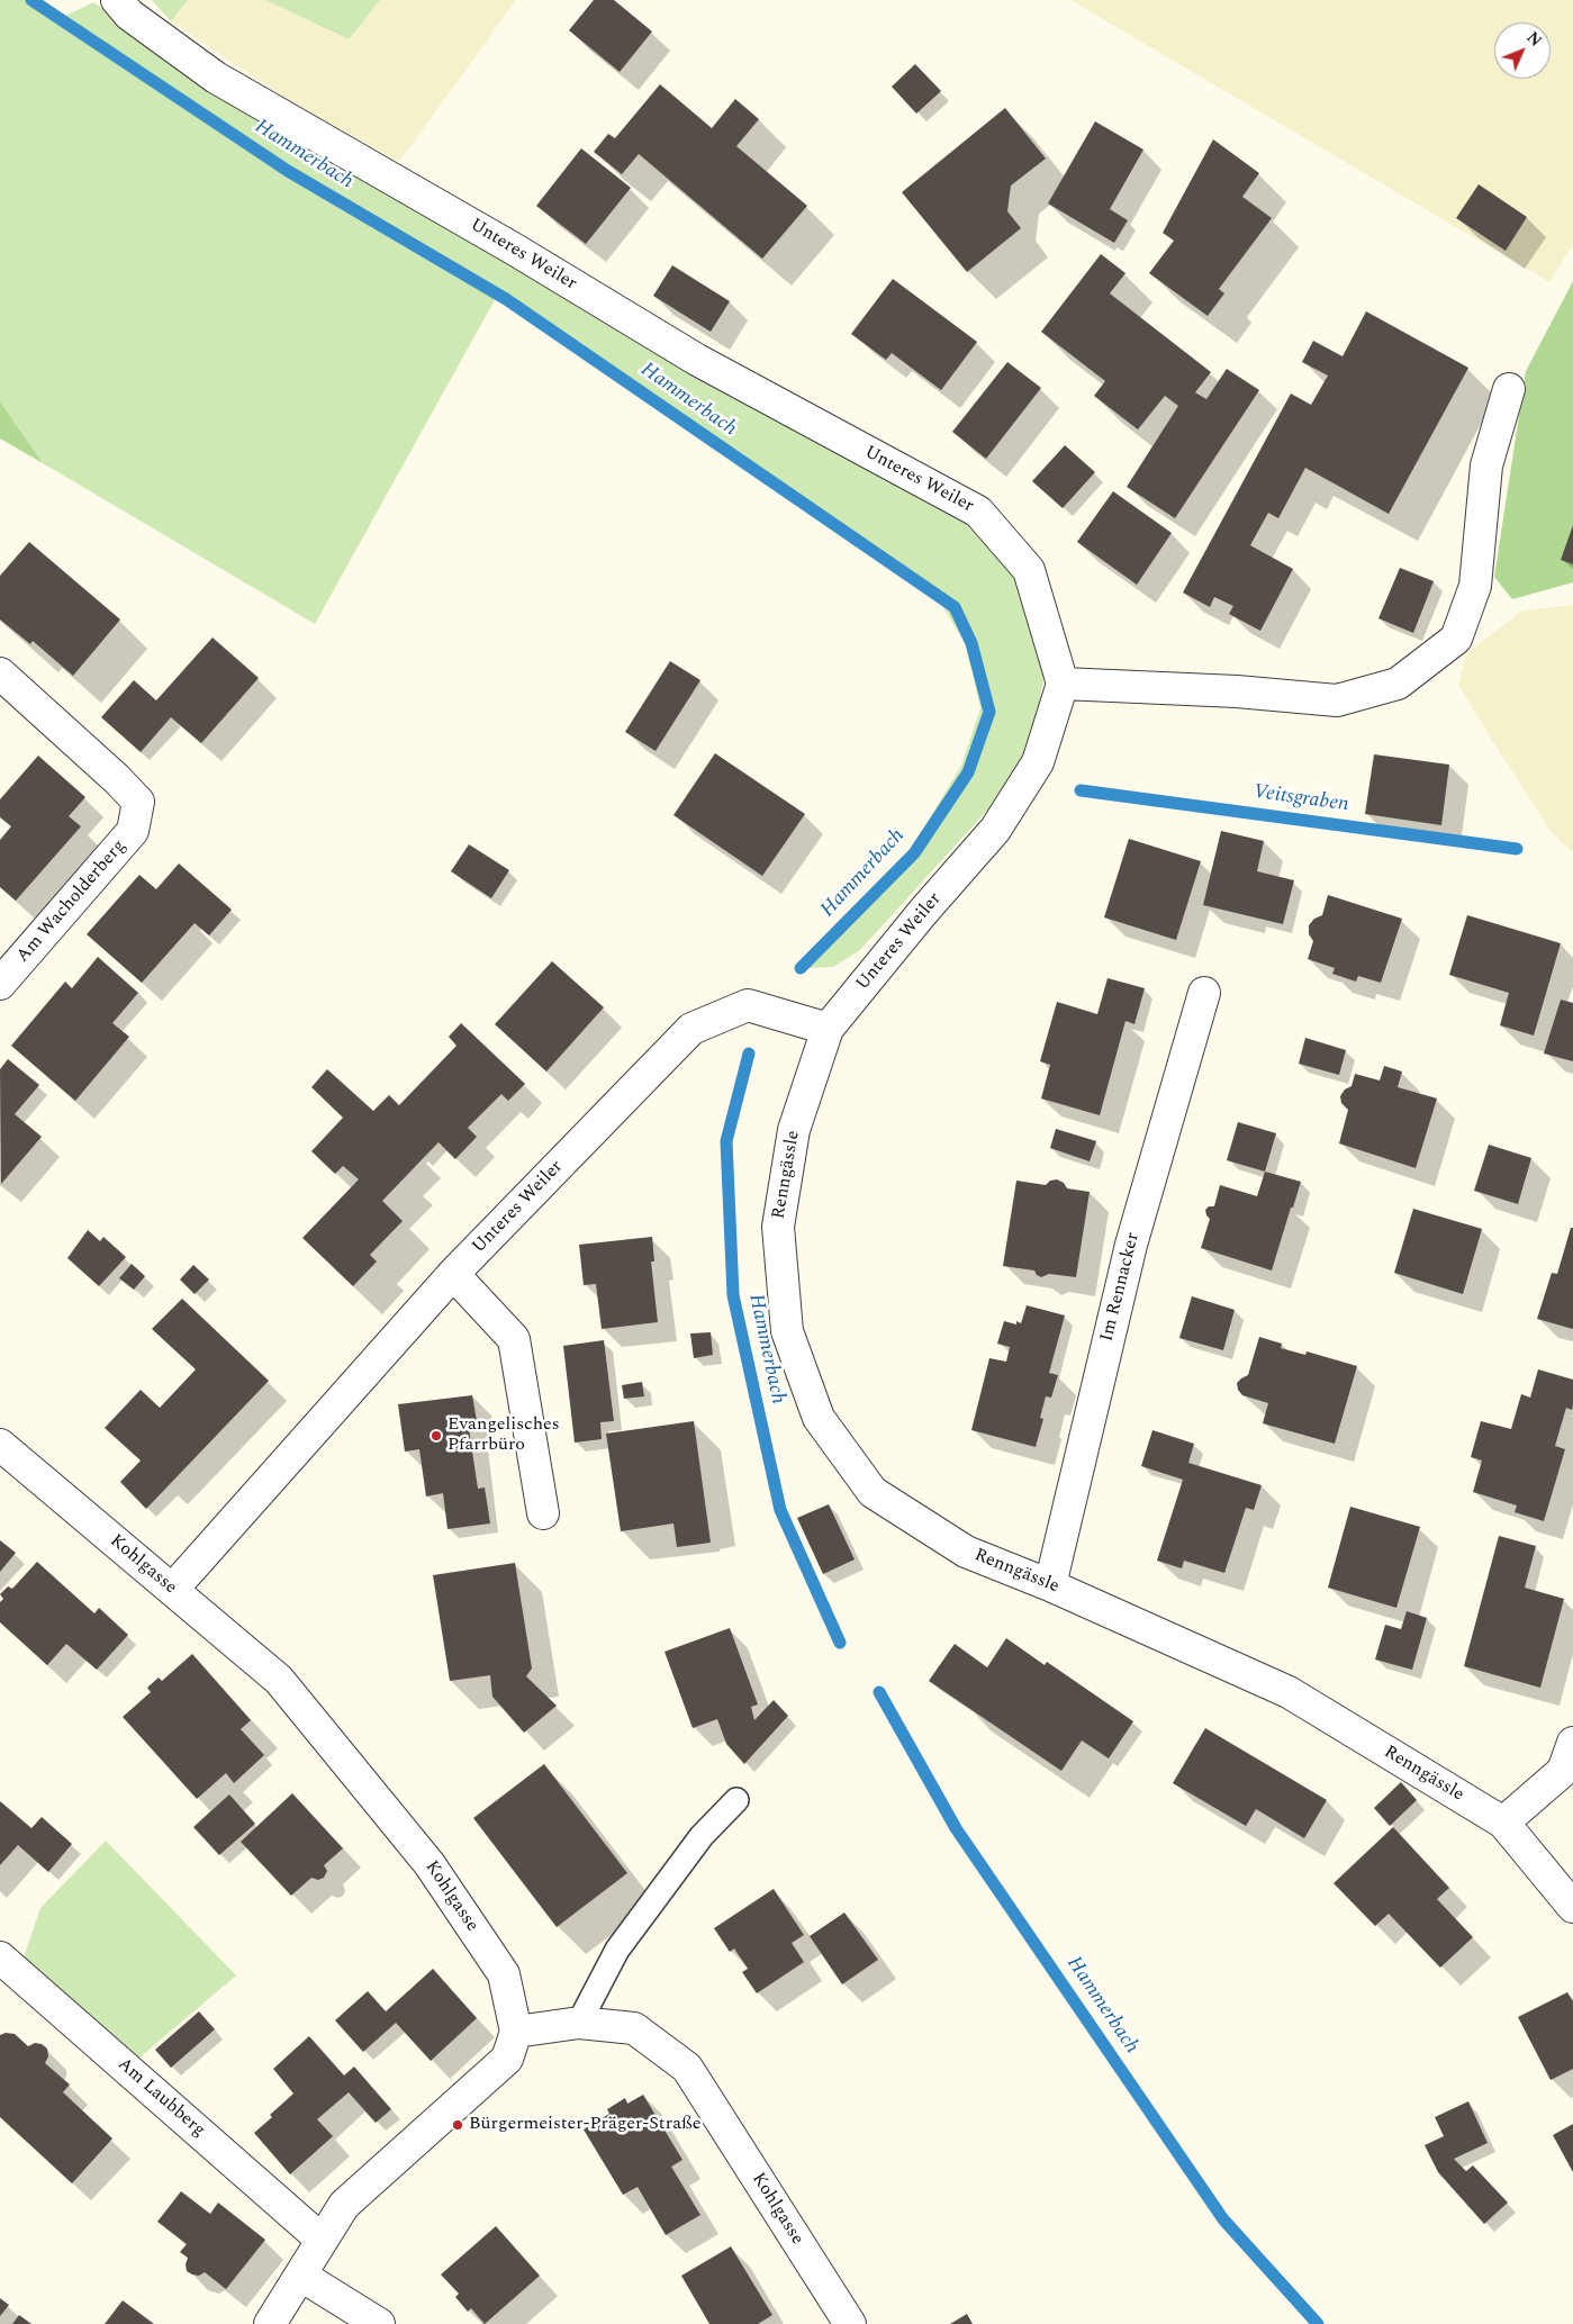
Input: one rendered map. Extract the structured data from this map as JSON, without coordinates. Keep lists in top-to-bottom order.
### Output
{
  "streets": {
    "street": [
      "Unteres Weiler",
      "Am Wacholderberg",
      "Renngässle",
      "Im Rennacker",
      "Kohlgasse",
      "Am Laubberg"
    ]
  },
  "crossings": [
    ["Unteres Weiler", "Renngässle"],
    ["Unteres Weiler", "Kohlgasse"],
    ["Renngässle", "Im Rennacker"]
  ],
  "water": ["Hammerbach", "Veitsgraben"],
  "places": ["Evangelisches Pfarrbüro", "Bürgermeister-Präger-Straße"],
  "north": "top right"
}
